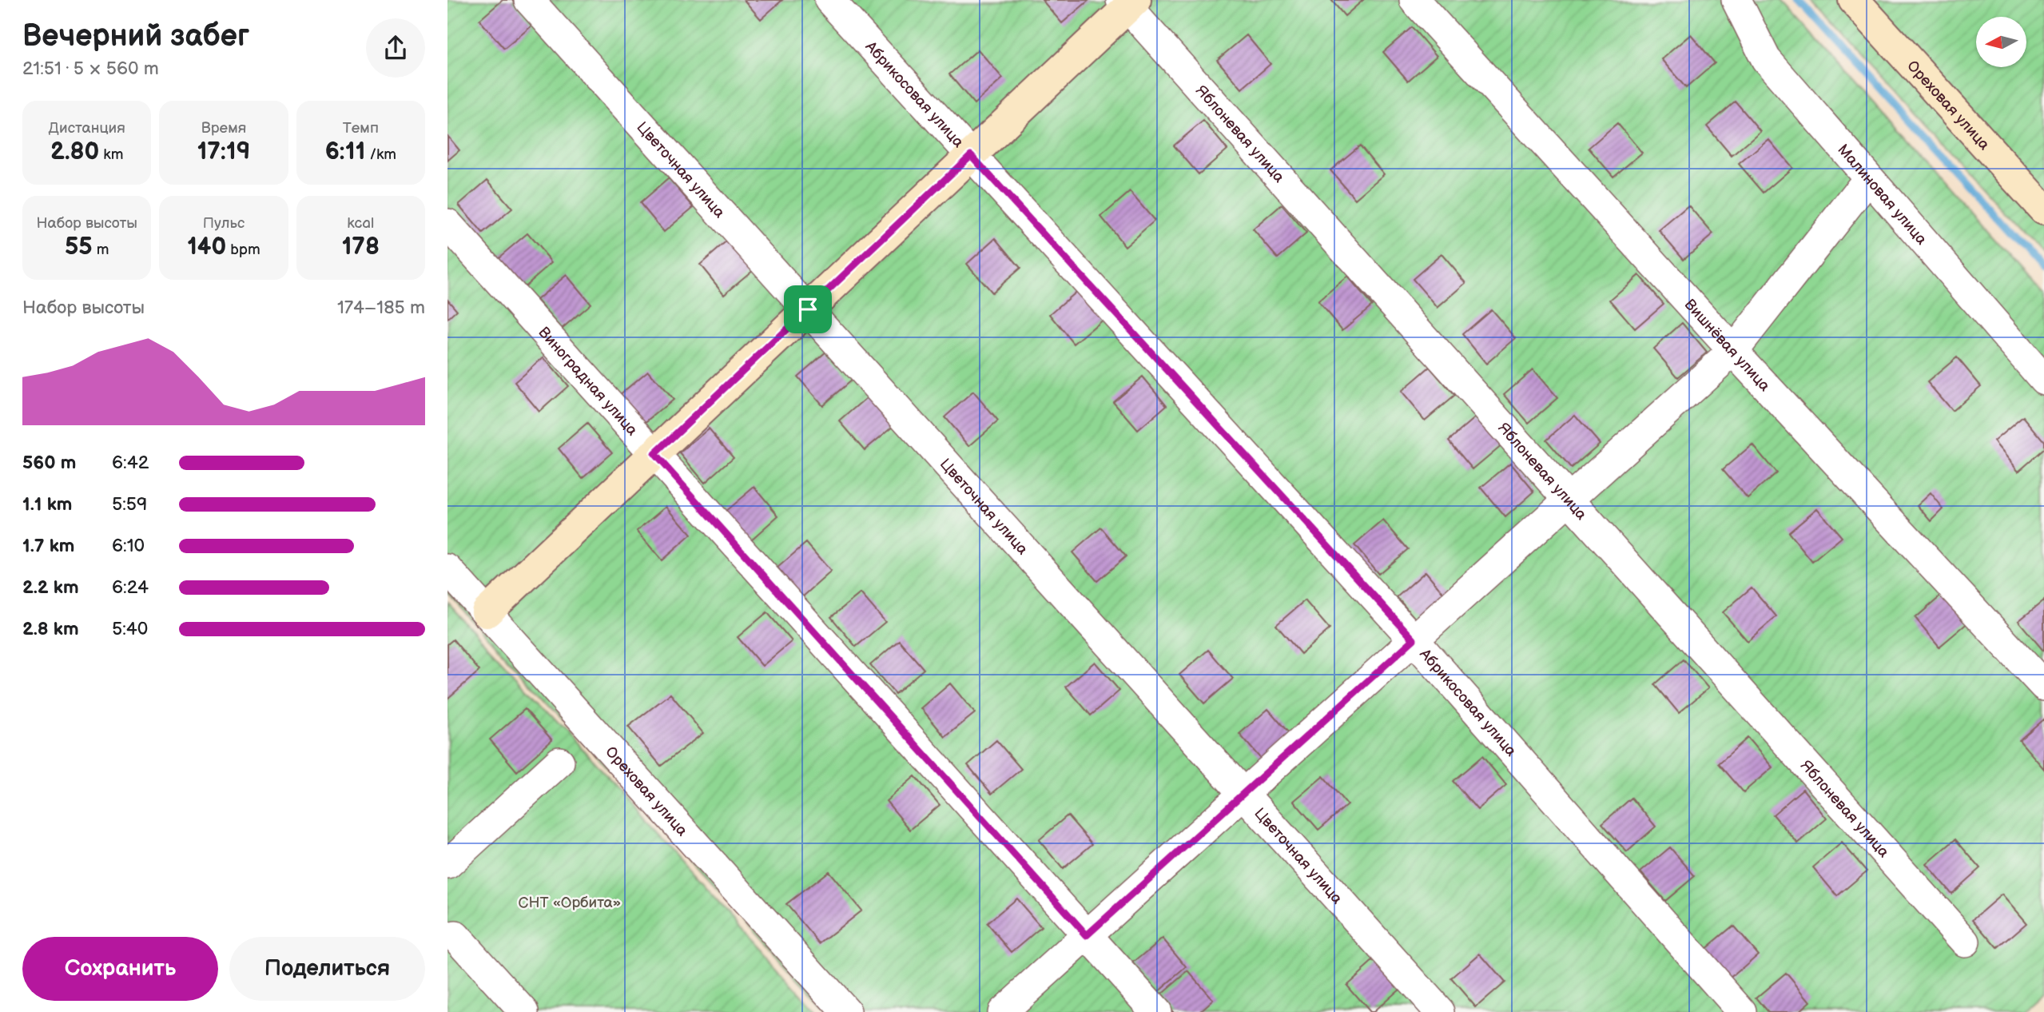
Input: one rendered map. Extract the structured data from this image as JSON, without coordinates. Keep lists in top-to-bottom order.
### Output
{
  "streets": {
    "street": [
      "Абрикосовая улица",
      "Ореховая улица",
      "Яблоневая улица",
      "Цветочная улица",
      "Малиновая улица",
      "Вишнёвая улица",
      "Виноградная улица"
    ]
  },
  "parks": ["СНТ «Орбита»"],
  "north": "left",
  "page": {
    "heading": ["Вечерний забег", "21:51 · 5 × 560 m"],
    "stats": [
      ["Дистанция", "2.80 km"],
      ["Время", "17:19"],
      ["Темп", "6:11 /km"],
      ["Набор высоты", "55 m"],
      ["Пульс", "140 bpm"],
      ["kcal", "178"]
    ],
    "chart": ["Набор высоты", "174–185 m"],
    "list": [
      {
        "name": "560 m",
        "note": "6:42"
      },
      {
        "name": "1.1 km",
        "note": "5:59"
      },
      {
        "name": "1.7 km",
        "note": "6:10"
      },
      {
        "name": "2.2 km",
        "note": "6:24"
      },
      {
        "name": "2.8 km",
        "note": "5:40"
      }
    ],
    "buttons": ["Сохранить", "Поделиться"]
  }
}
